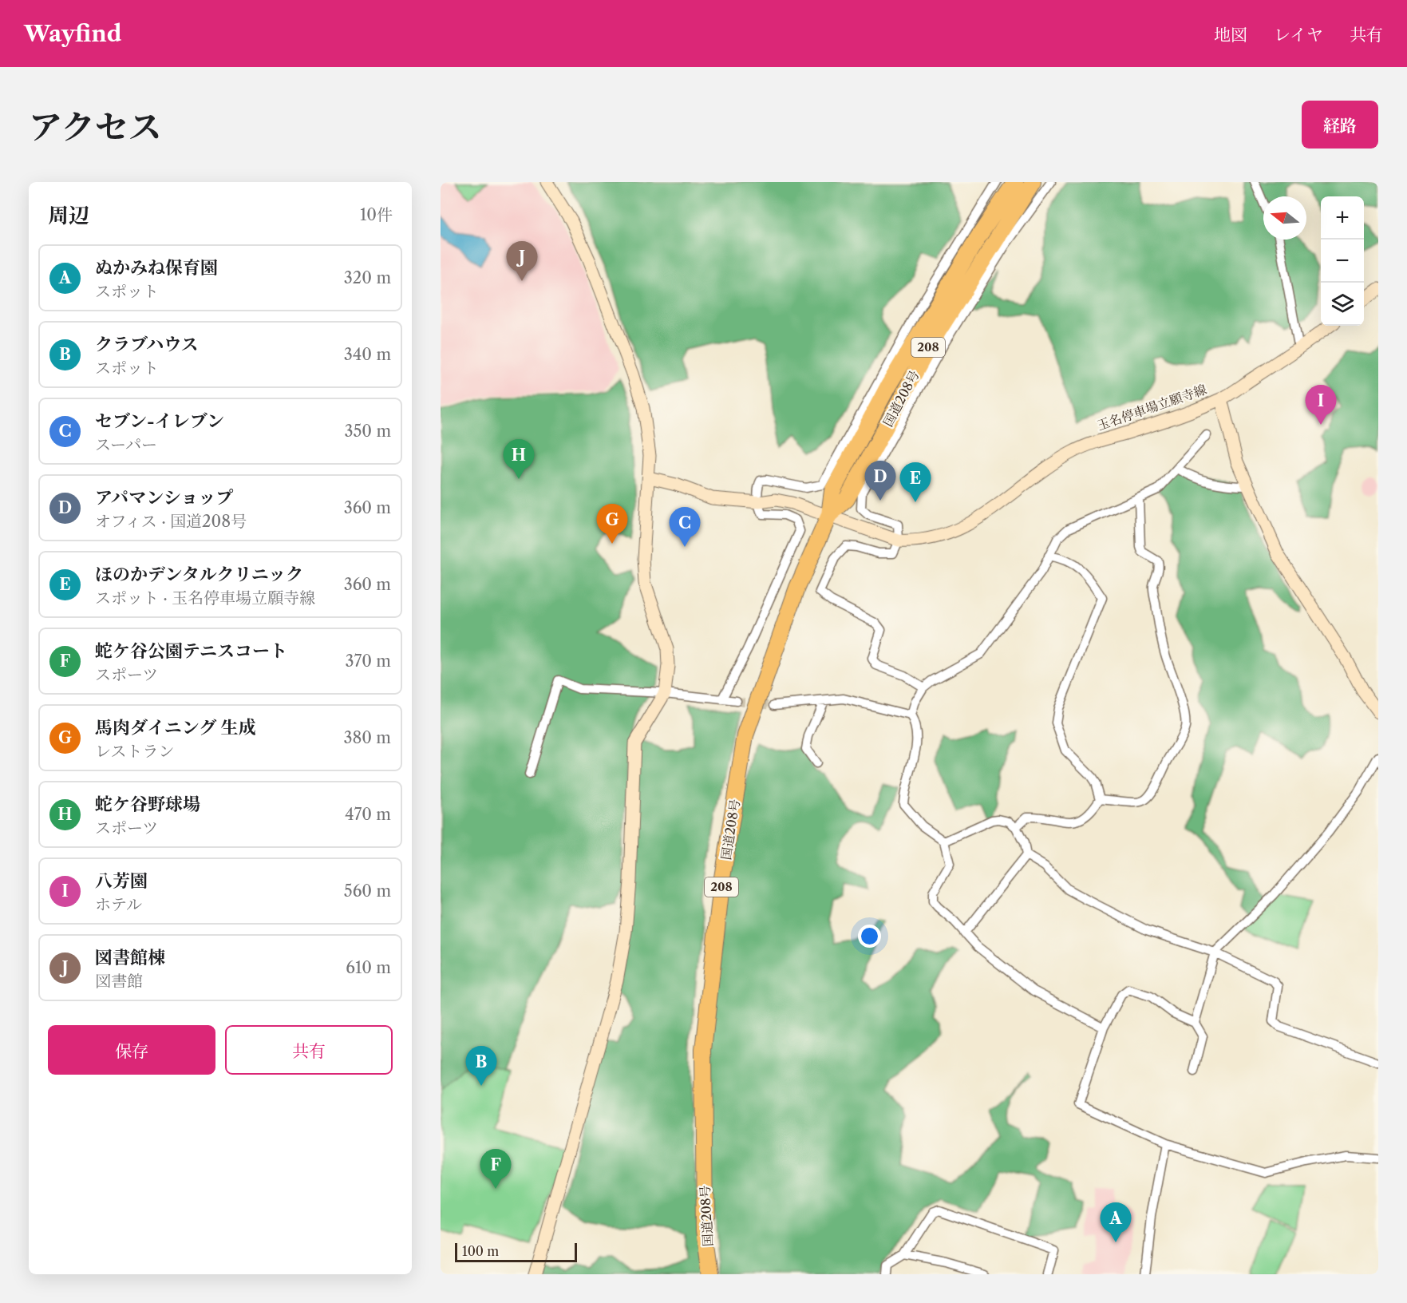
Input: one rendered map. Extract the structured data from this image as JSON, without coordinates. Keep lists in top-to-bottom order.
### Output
{
  "streets": {
    "highway": ["208", "国道208号"],
    "street": ["玉名停車場立願寺線"]
  },
  "crossings": [
    ["国道208号", "玉名停車場立願寺線"]
  ],
  "scale_bar": "100 m",
  "north": "left",
  "page": {
    "header": "Wayfind",
    "nav": ["地図", "レイヤ", "共有"],
    "title": "アクセス",
    "buttons": [
      "経路",
      ["保存", "共有"]
    ],
    "heading": ["周辺", "10件"],
    "map_buttons": ["+", "−"],
    "pins": [
      "J",
      "I",
      "H",
      "D",
      "E",
      "G",
      "C",
      "B",
      "F",
      "A"
    ],
    "list": [
      {
        "mark": "A",
        "name": "ぬかみね保育園",
        "note": "スポット",
        "value": "320 m"
      },
      {
        "mark": "B",
        "name": "クラブハウス",
        "note": "スポット",
        "value": "340 m"
      },
      {
        "mark": "C",
        "name": "セブン-イレブン",
        "note": "スーパー",
        "value": "350 m"
      },
      {
        "mark": "D",
        "name": "アパマンショップ",
        "note": "オフィス · 国道208号",
        "value": "360 m"
      },
      {
        "mark": "E",
        "name": "ほのかデンタルクリニック",
        "note": "スポット · 玉名停車場立願寺線",
        "value": "360 m"
      },
      {
        "mark": "F",
        "name": "蛇ケ谷公園テニスコート",
        "note": "スポーツ",
        "value": "370 m"
      },
      {
        "mark": "G",
        "name": "馬肉ダイニング 生成",
        "note": "レストラン",
        "value": "380 m"
      },
      {
        "mark": "H",
        "name": "蛇ケ谷野球場",
        "note": "スポーツ",
        "value": "470 m"
      },
      {
        "mark": "I",
        "name": "八芳園",
        "note": "ホテル",
        "value": "560 m"
      },
      {
        "mark": "J",
        "name": "図書館棟",
        "note": "図書館",
        "value": "610 m"
      }
    ],
    "scale": "100 m"
  }
}
